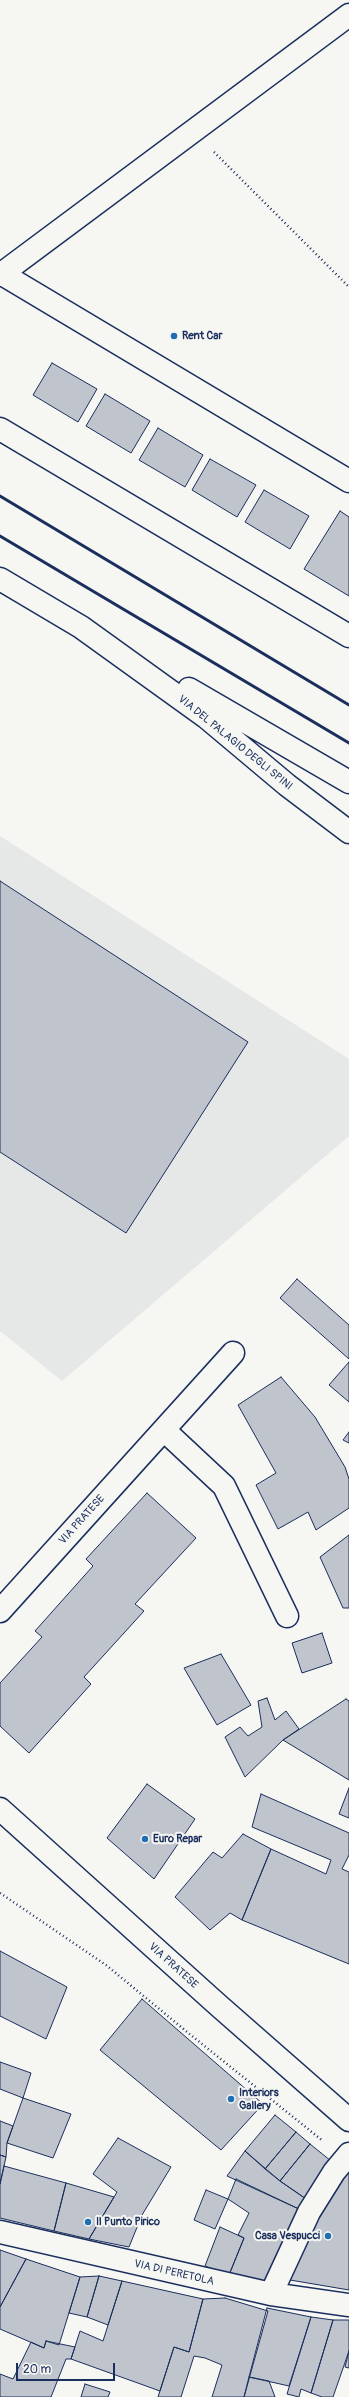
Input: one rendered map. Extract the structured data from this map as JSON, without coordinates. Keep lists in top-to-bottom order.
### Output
{
  "streets": {
    "main road": ["VIA DEL PALAGIO DEGLI SPINI", "VIA PRATESE", "VIA DI PERETOLA"]
  },
  "places": [
    "Rent Car",
    "Euro Repar",
    "Interiors Gallery",
    "Il Punto Pirico",
    "Casa Vespucci"
  ],
  "scale_bar": "20 m"
}
